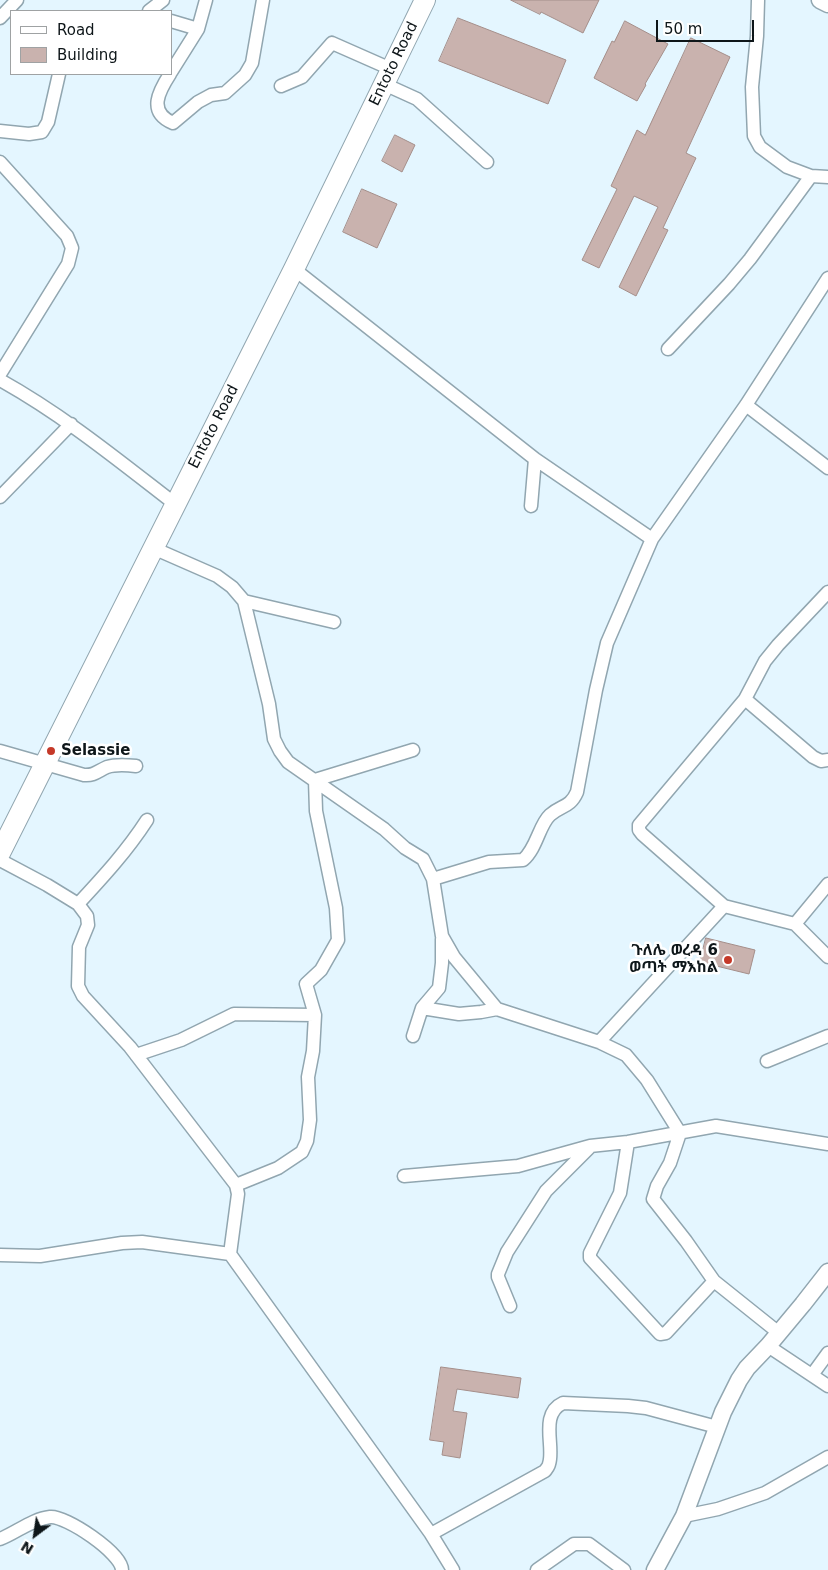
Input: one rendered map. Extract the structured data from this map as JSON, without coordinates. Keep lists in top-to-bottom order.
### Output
{
  "streets": {
    "main road": ["Entoto Road"]
  },
  "places": ["Selassie", "ጉለሌ ወረዳ 6 ወጣት ማእከል"],
  "legend": ["Road", "Building"],
  "scale_bar": "50 m",
  "north": "bottom left"
}
